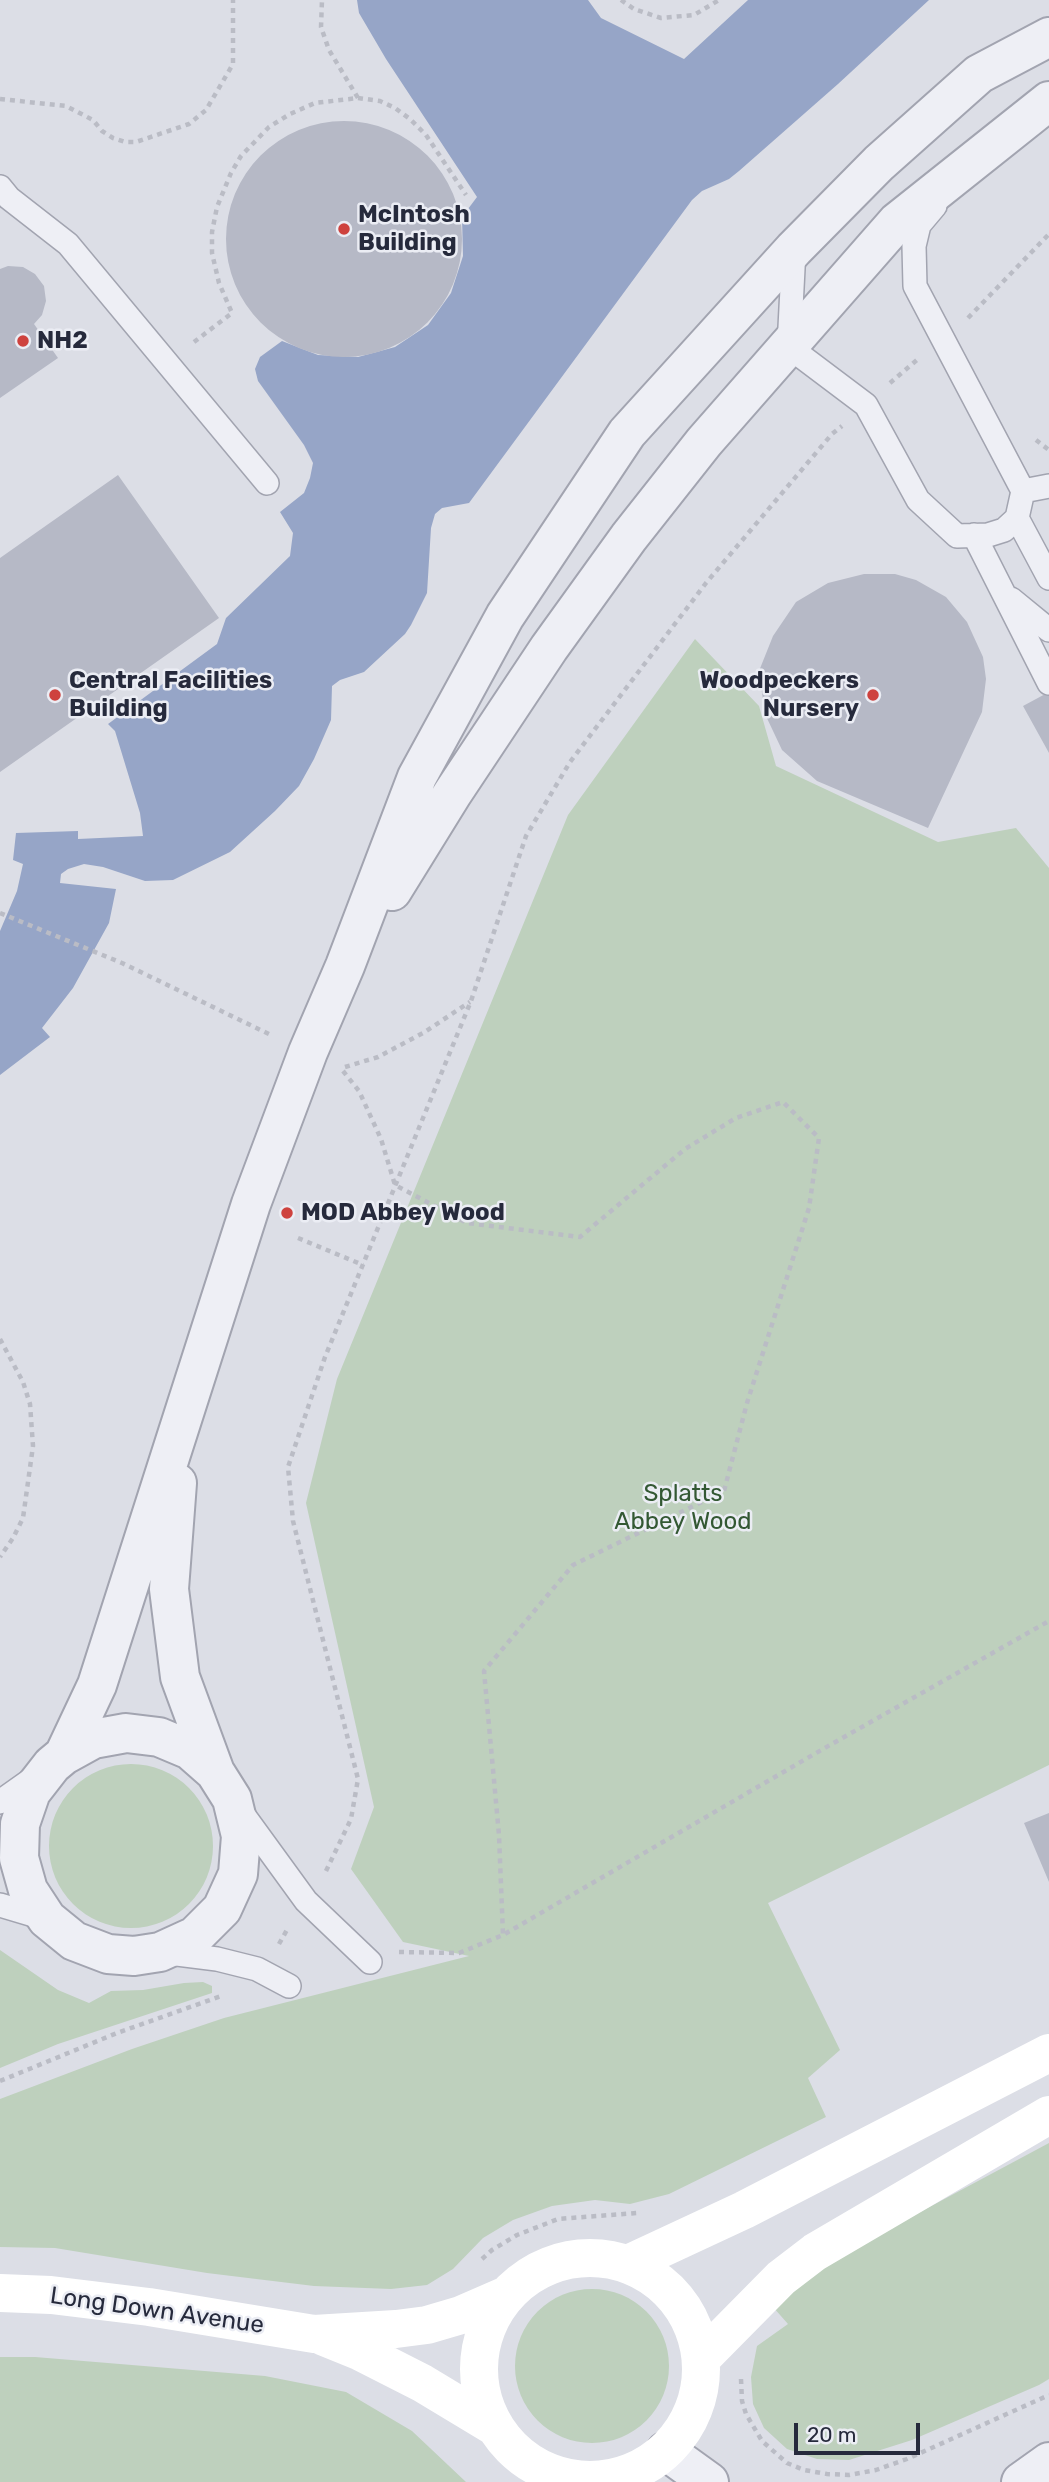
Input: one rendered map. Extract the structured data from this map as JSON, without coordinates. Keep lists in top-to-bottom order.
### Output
{
  "streets": {
    "street": ["Long Down Avenue"]
  },
  "parks": ["Splatts Abbey Wood"],
  "places": [
    "McIntosh Building",
    "NH2",
    "Central Facilities Building",
    "Woodpeckers Nursery",
    "MOD Abbey Wood"
  ],
  "scale_bar": "20 m"
}
